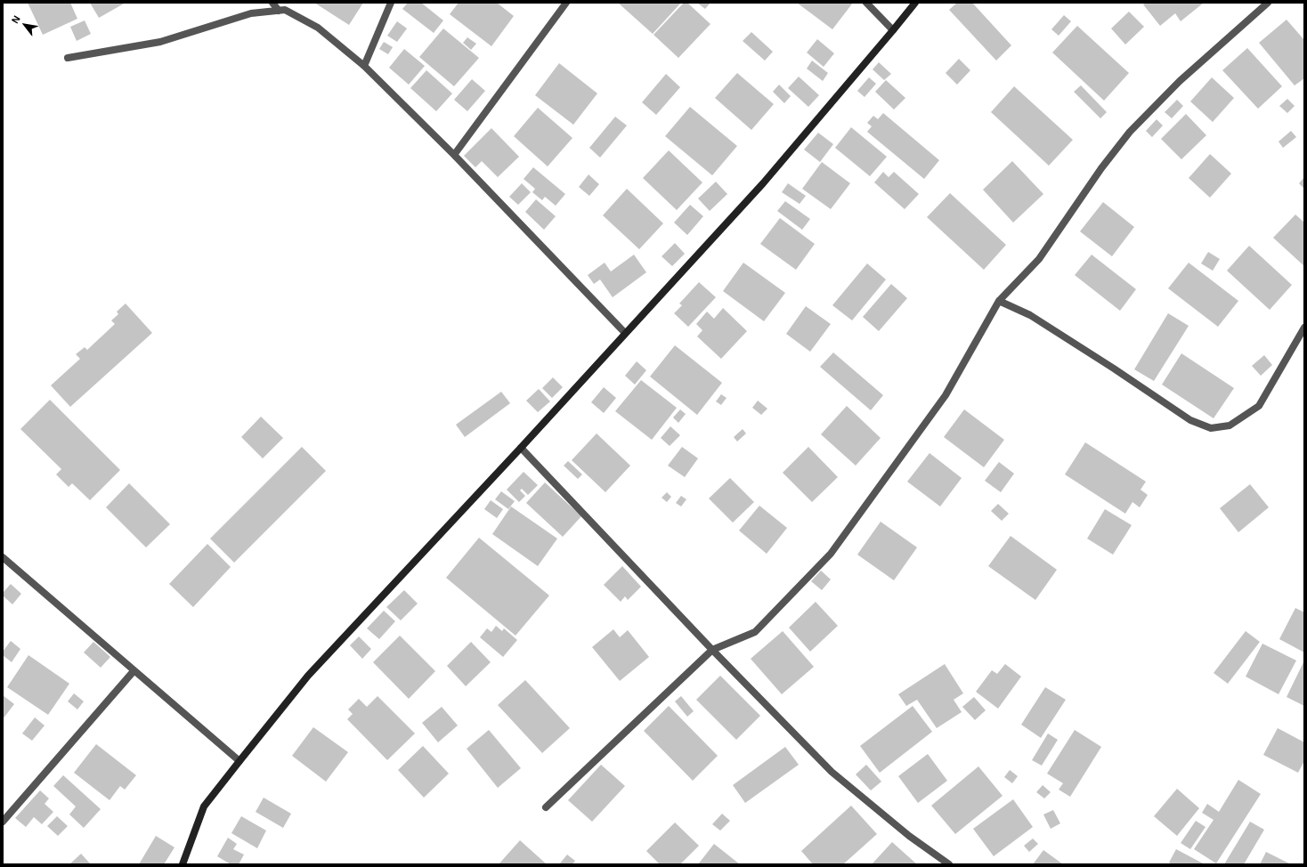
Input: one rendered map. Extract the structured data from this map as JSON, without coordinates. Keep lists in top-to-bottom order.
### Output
{
  "north": "top left"
}
